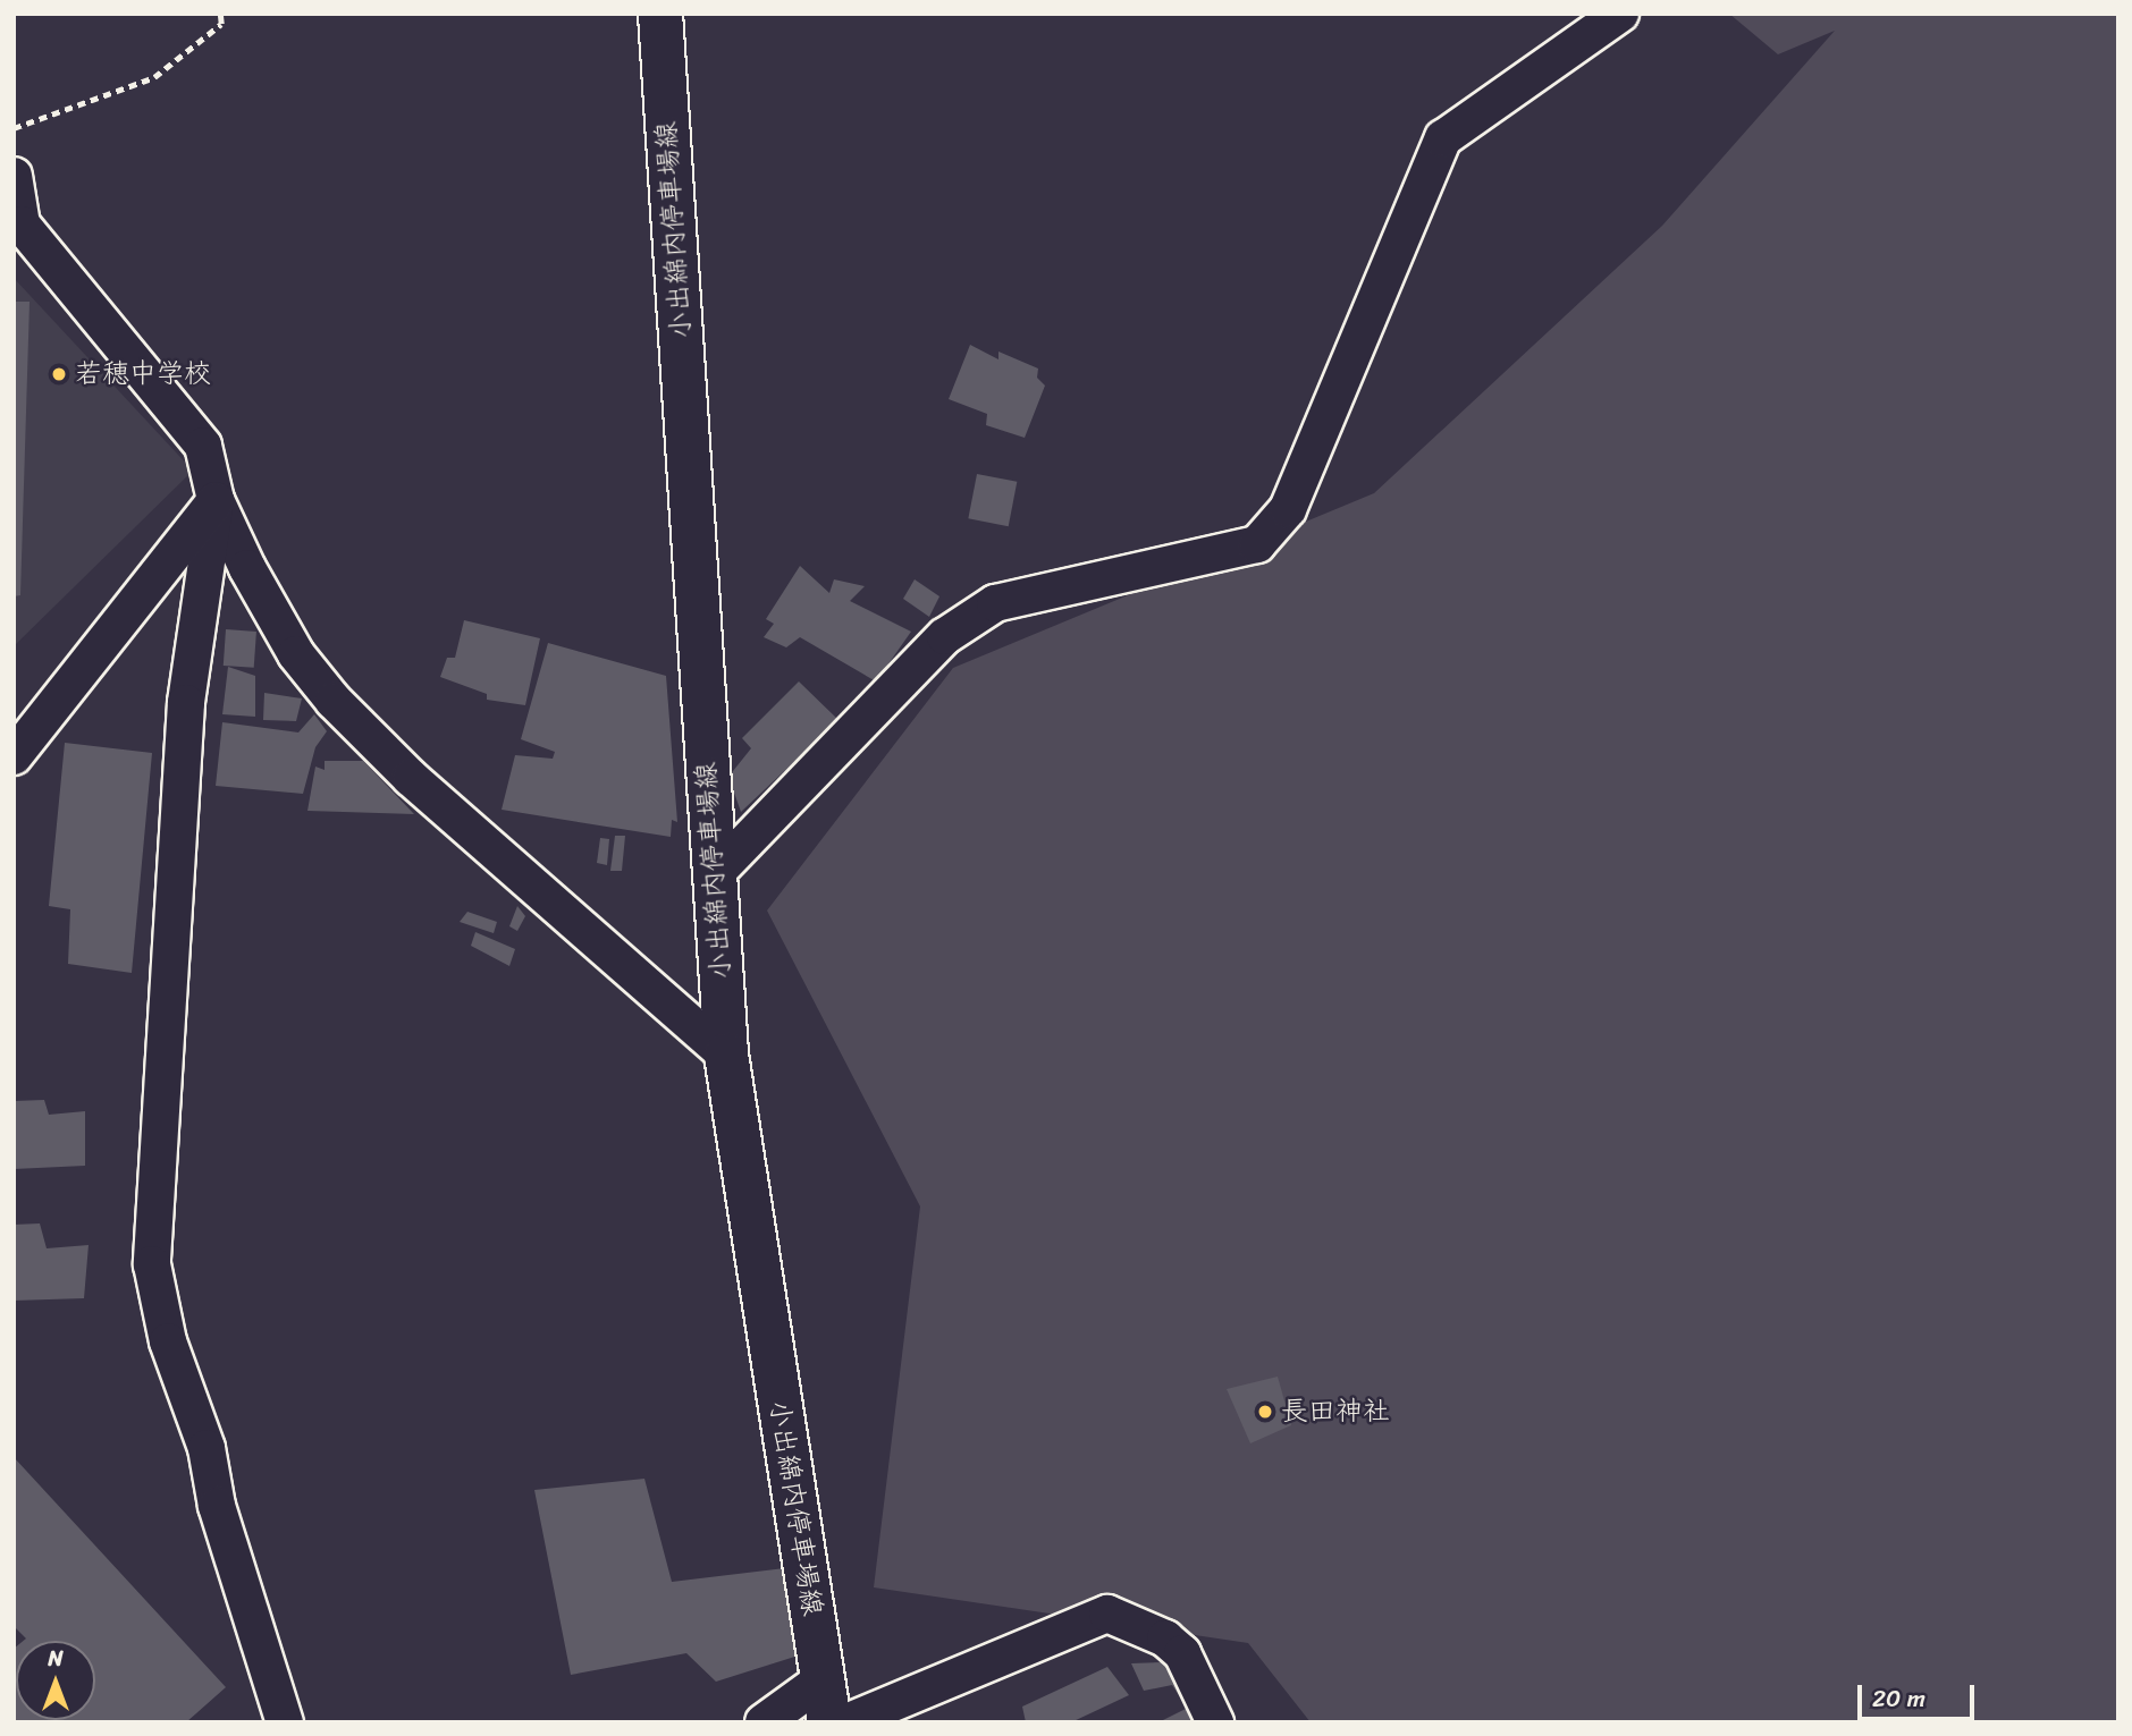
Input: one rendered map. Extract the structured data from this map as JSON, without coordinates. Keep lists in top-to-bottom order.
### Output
{
  "streets": {
    "main road": ["小出綿内停車場線"]
  },
  "places": ["若穂中学校", "長田神社"],
  "scale_bar": "20 m",
  "north": "top"
}
